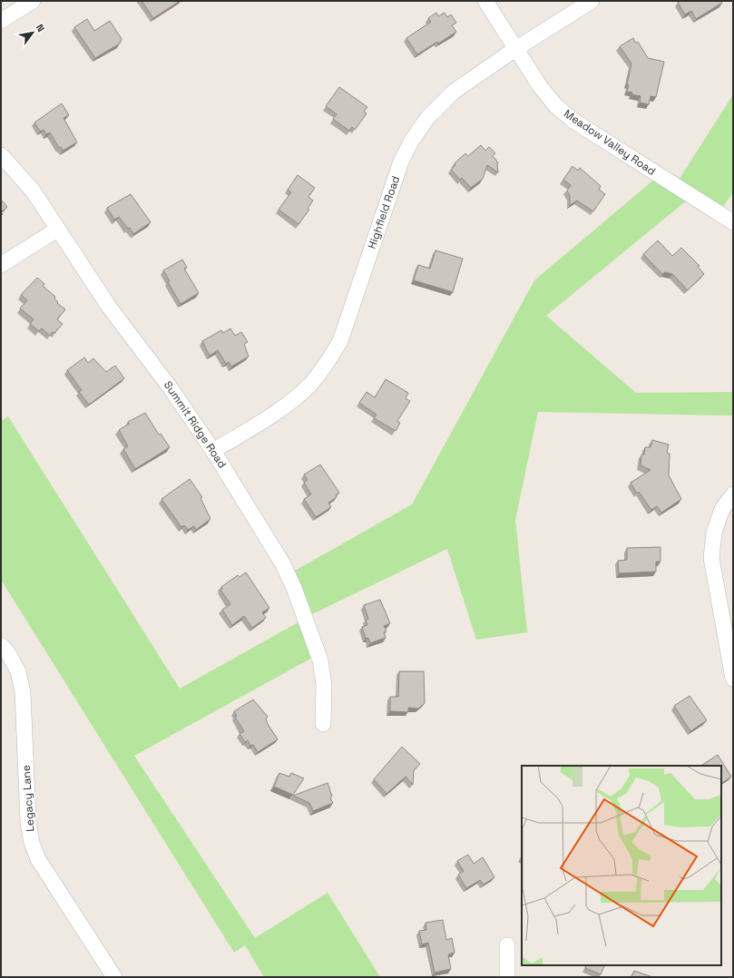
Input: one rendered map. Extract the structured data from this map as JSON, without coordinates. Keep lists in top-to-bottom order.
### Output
{
  "streets": {
    "street": [
      "Meadow Valley Road",
      "Highfield Road",
      "Summit Ridge Road",
      "Legacy Lane"
    ]
  },
  "crossings": [
    ["Meadow Valley Road", "Highfield Road"],
    ["Highfield Road", "Summit Ridge Road"]
  ],
  "north": "top right"
}
